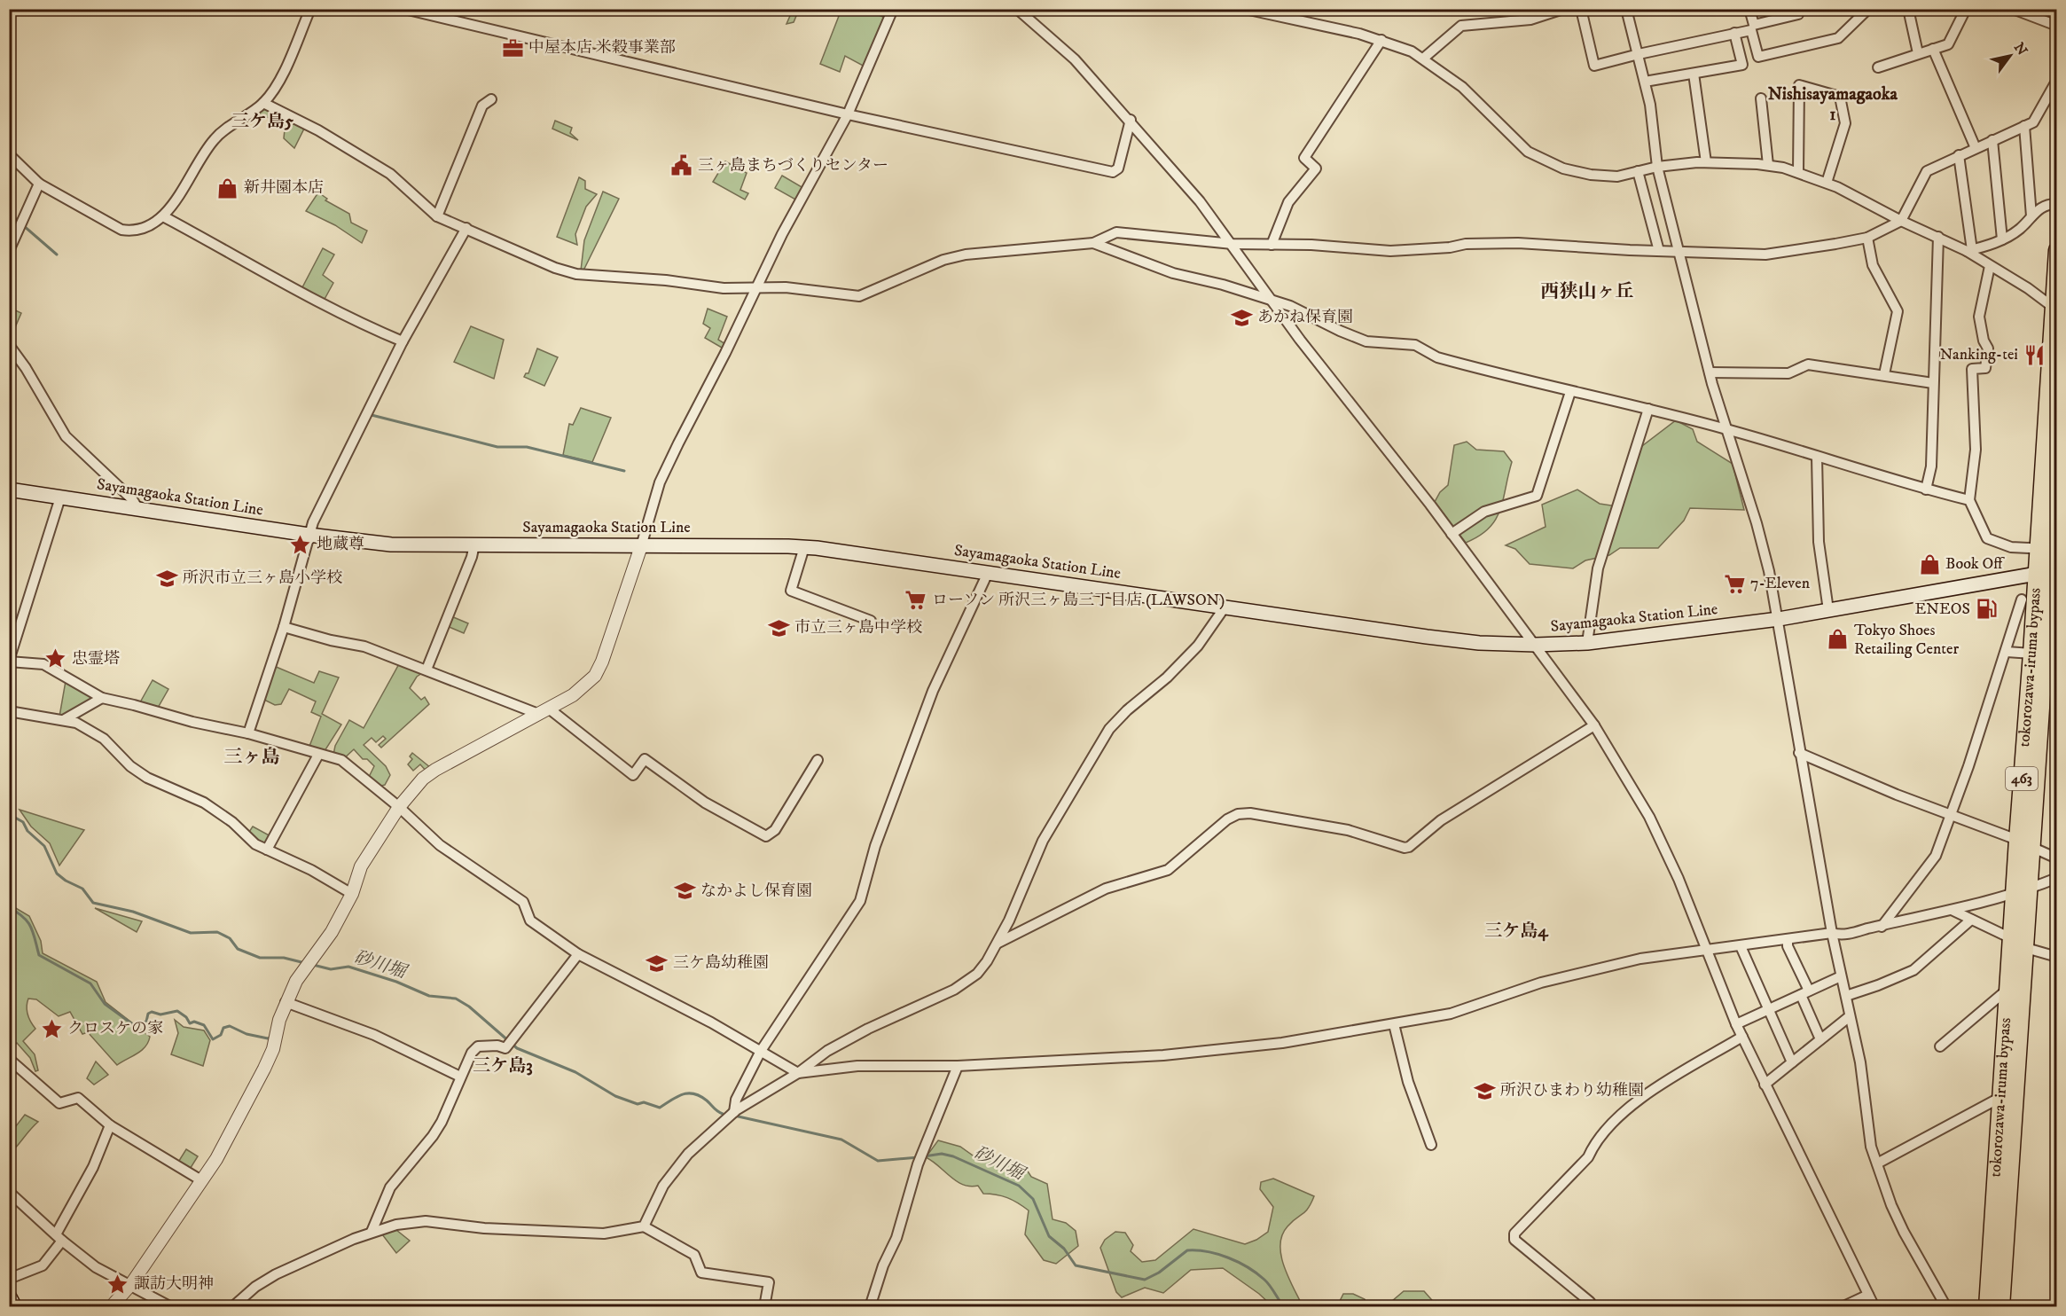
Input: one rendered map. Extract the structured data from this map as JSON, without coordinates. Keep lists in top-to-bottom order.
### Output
{
  "streets": {
    "highway": ["tokorozawa-iruma bypass", "463"],
    "main road": ["Sayamagaoka Station Line"]
  },
  "crossings": [
    ["Sayamagaoka Station Line", "tokorozawa-iruma bypass"]
  ],
  "districts": [
    "Nishisayamagaoka 1",
    "三ケ島5",
    "西狭山ヶ丘",
    "三ヶ島",
    "三ケ島4",
    "三ケ島3"
  ],
  "water": ["砂川堀"],
  "places": {
    "office": ["中屋本店 米穀事業部"],
    "public building": ["三ヶ島まちづくりセンター"],
    "shop": ["新井園本店", "Book Off", "Tokyo Shoes Retailing Center"],
    "school or university": [
      "あかね保育園",
      "所沢市立三ヶ島小学校",
      "市立三ヶ島中学校",
      "なかよし保育園",
      "三ケ島幼稚園",
      "所沢ひまわり幼稚園"
    ],
    "restaurant": ["Nanking-tei"],
    "place": [
      "地蔵尊",
      "忠霊塔",
      "クロスケの家",
      "諏訪大明神"
    ],
    "supermarket": ["7-Eleven", "ローソン 所沢三ヶ島三丁目店 (LAWSON)"],
    "fuel station": ["ENEOS"]
  },
  "north": "top right"
}
